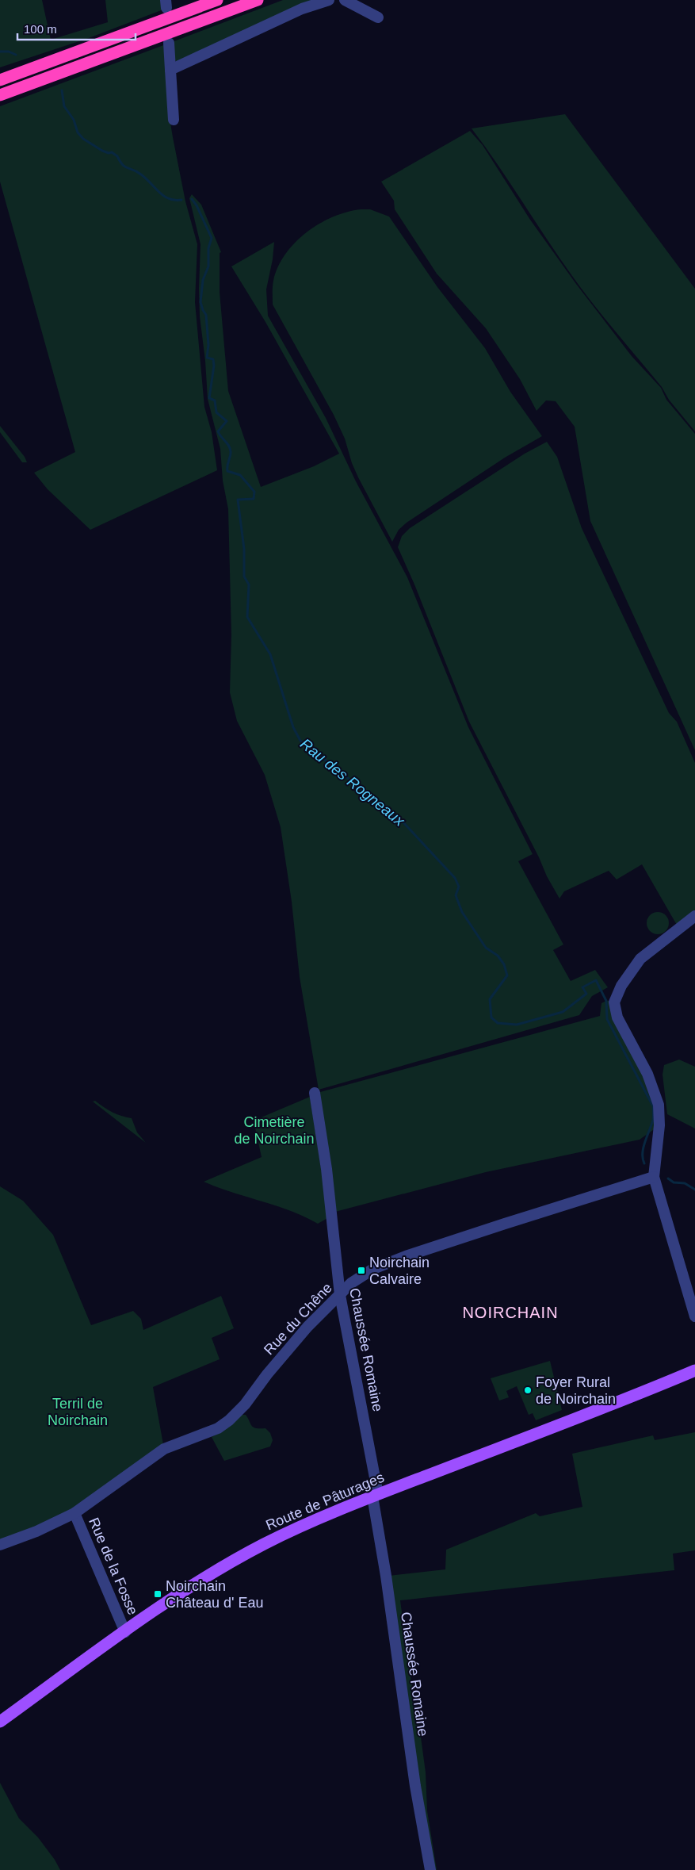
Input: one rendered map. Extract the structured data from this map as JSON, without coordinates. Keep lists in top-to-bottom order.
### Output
{
  "streets": {
    "main road": ["Route de Pâturages"],
    "street": ["Rue du Chêne", "Chaussée Romaine", "Rue de la Fosse"]
  },
  "crossings": [
    ["Rue du Chêne", "Chaussée Romaine"],
    ["Rue du Chêne", "Rue de la Fosse"],
    ["Chaussée Romaine", "Route de Pâturages"],
    ["Route de Pâturages", "Rue de la Fosse"]
  ],
  "districts": ["NOIRCHAIN"],
  "water": ["Rau des Rogneaux"],
  "parks": ["Cimetière de Noirchain", "Terril de Noirchain"],
  "places": {
    "transit": ["Noirchain Calvaire", "Noirchain Château d' Eau"],
    "other": ["Foyer Rural de Noirchain"]
  },
  "scale_bar": "100 m"
}
